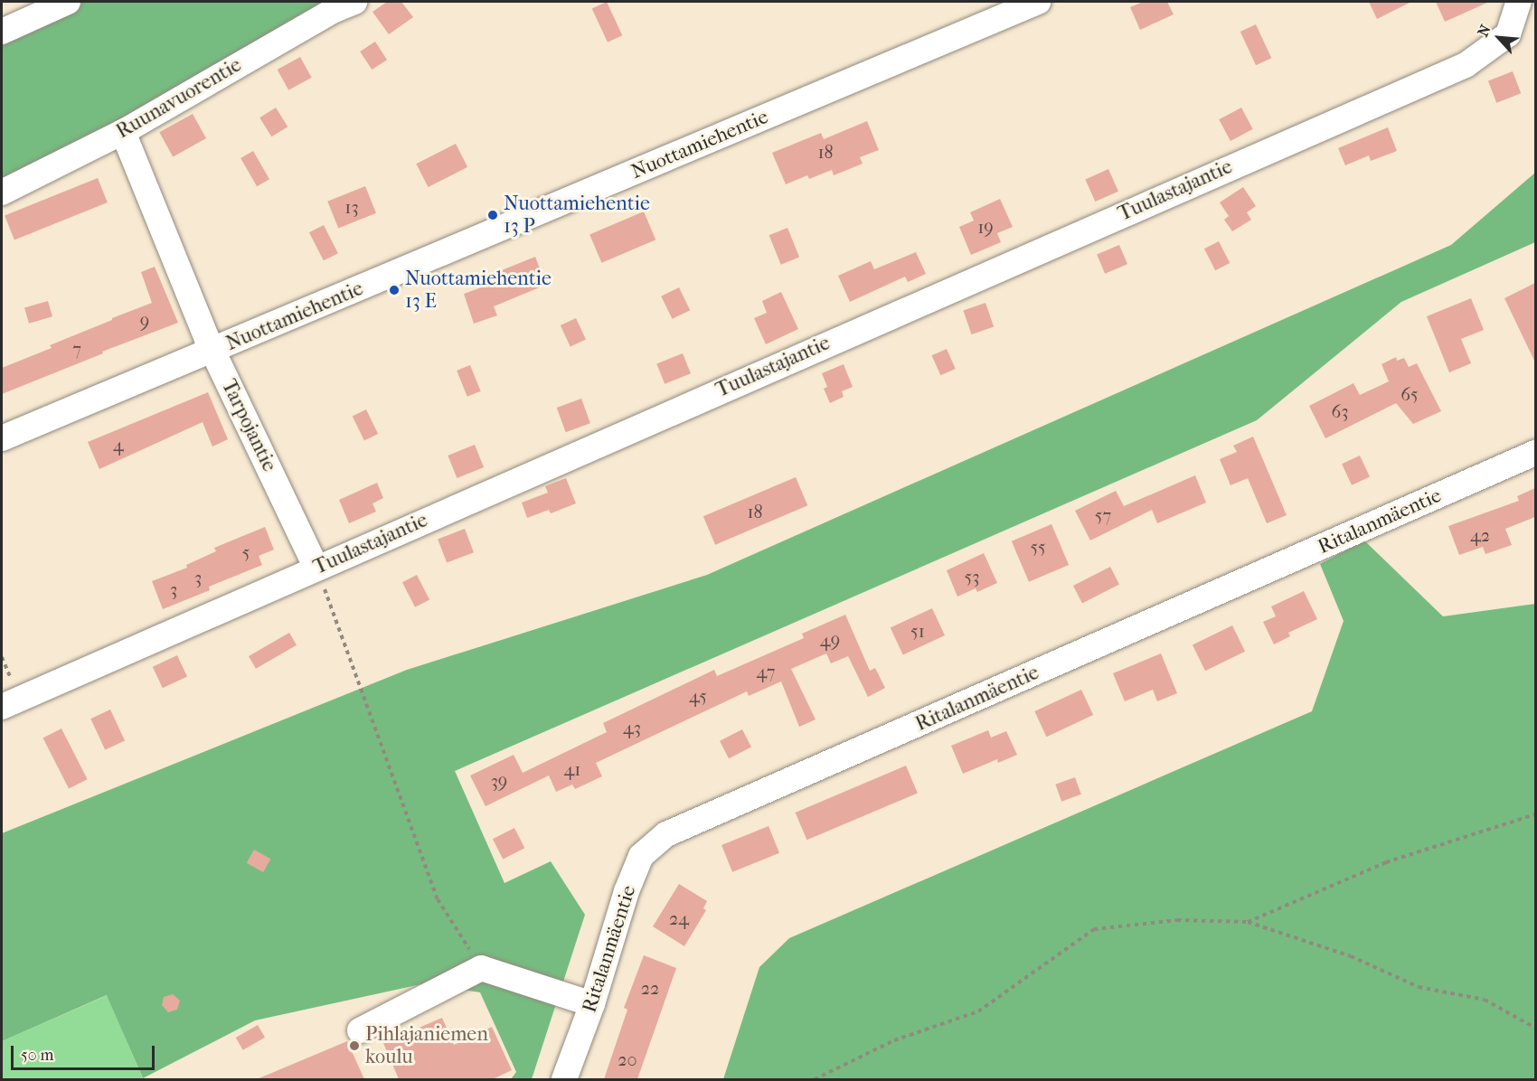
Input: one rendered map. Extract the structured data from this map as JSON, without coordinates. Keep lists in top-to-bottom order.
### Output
{
  "streets": {
    "street": [
      "Ruunavuorentie",
      "Nuottamiehentie",
      "Tuulastajantie",
      "Tarpojantie",
      "Ritalanmäentie"
    ]
  },
  "crossings": [
    ["Ruunavuorentie", "Tarpojantie"],
    ["Nuottamiehentie", "Tarpojantie"],
    ["Tuulastajantie", "Tarpojantie"]
  ],
  "places": ["Nuottamiehentie 13 P", "Nuottamiehentie 13 E", "Pihlajaniemen koulu"],
  "house_numbers": [
    "18",
    "13",
    "19",
    "9",
    "7",
    "65",
    "63",
    "4",
    "18",
    "57",
    "42",
    "55",
    "5",
    "53",
    "3",
    "3",
    "51",
    "49",
    "47",
    "45",
    "43",
    "41",
    "39",
    "24",
    "22",
    "20"
  ],
  "scale_bar": "50 m",
  "north": "top left"
}
